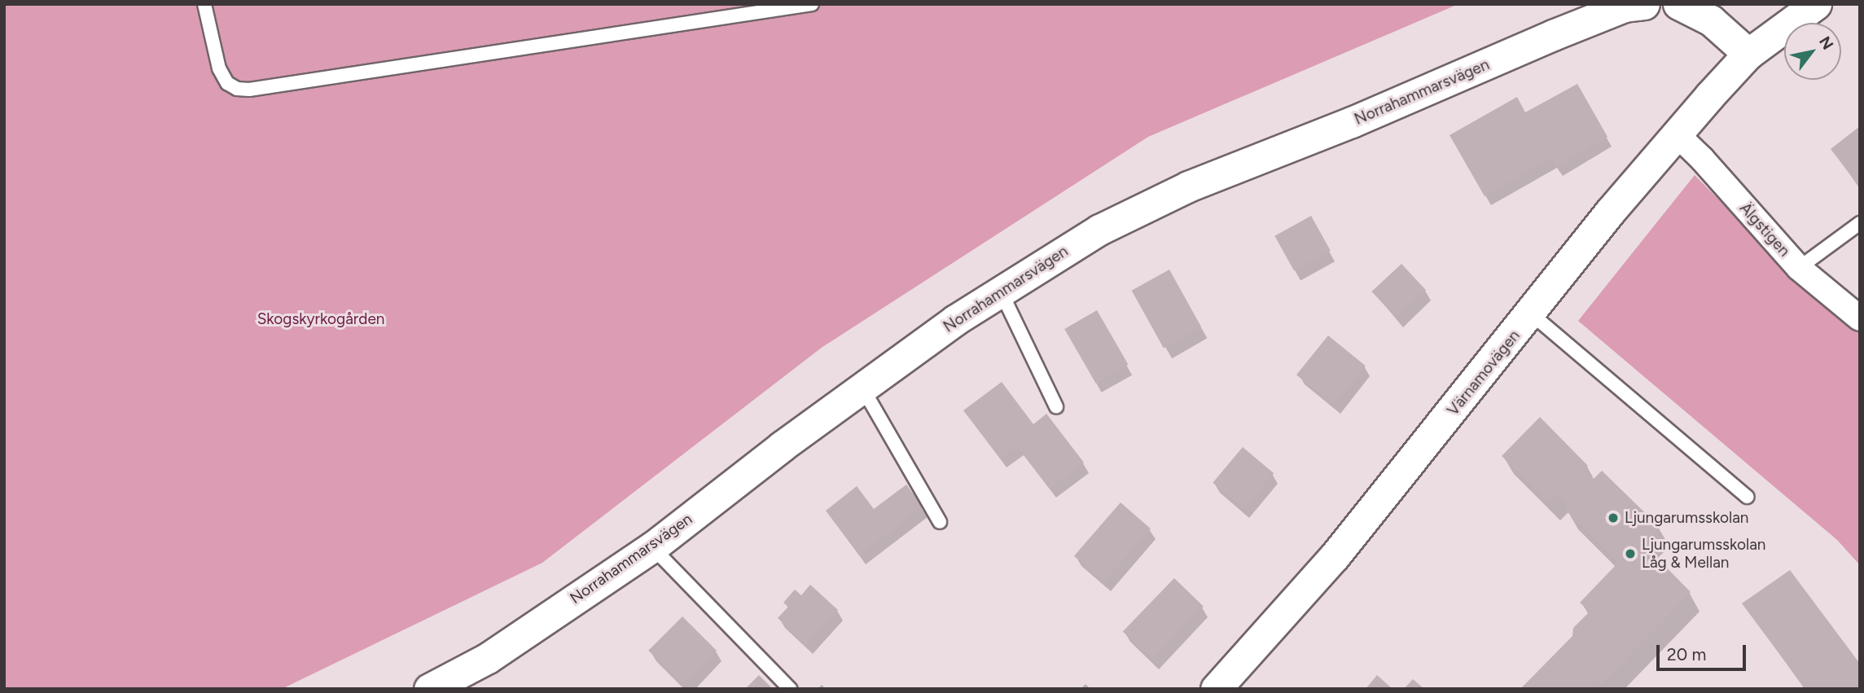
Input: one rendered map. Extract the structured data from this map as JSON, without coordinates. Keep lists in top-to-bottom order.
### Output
{
  "streets": {
    "street": ["Norrahammarsvägen", "Älgstigen", "Värnamovägen"]
  },
  "crossings": [
    ["Älgstigen", "Värnamovägen"]
  ],
  "parks": ["Skogskyrkogården"],
  "places": ["Ljungarumsskolan", "Ljungarumsskolan Låg & Mellan"],
  "scale_bar": "20 m",
  "north": "top right"
}
